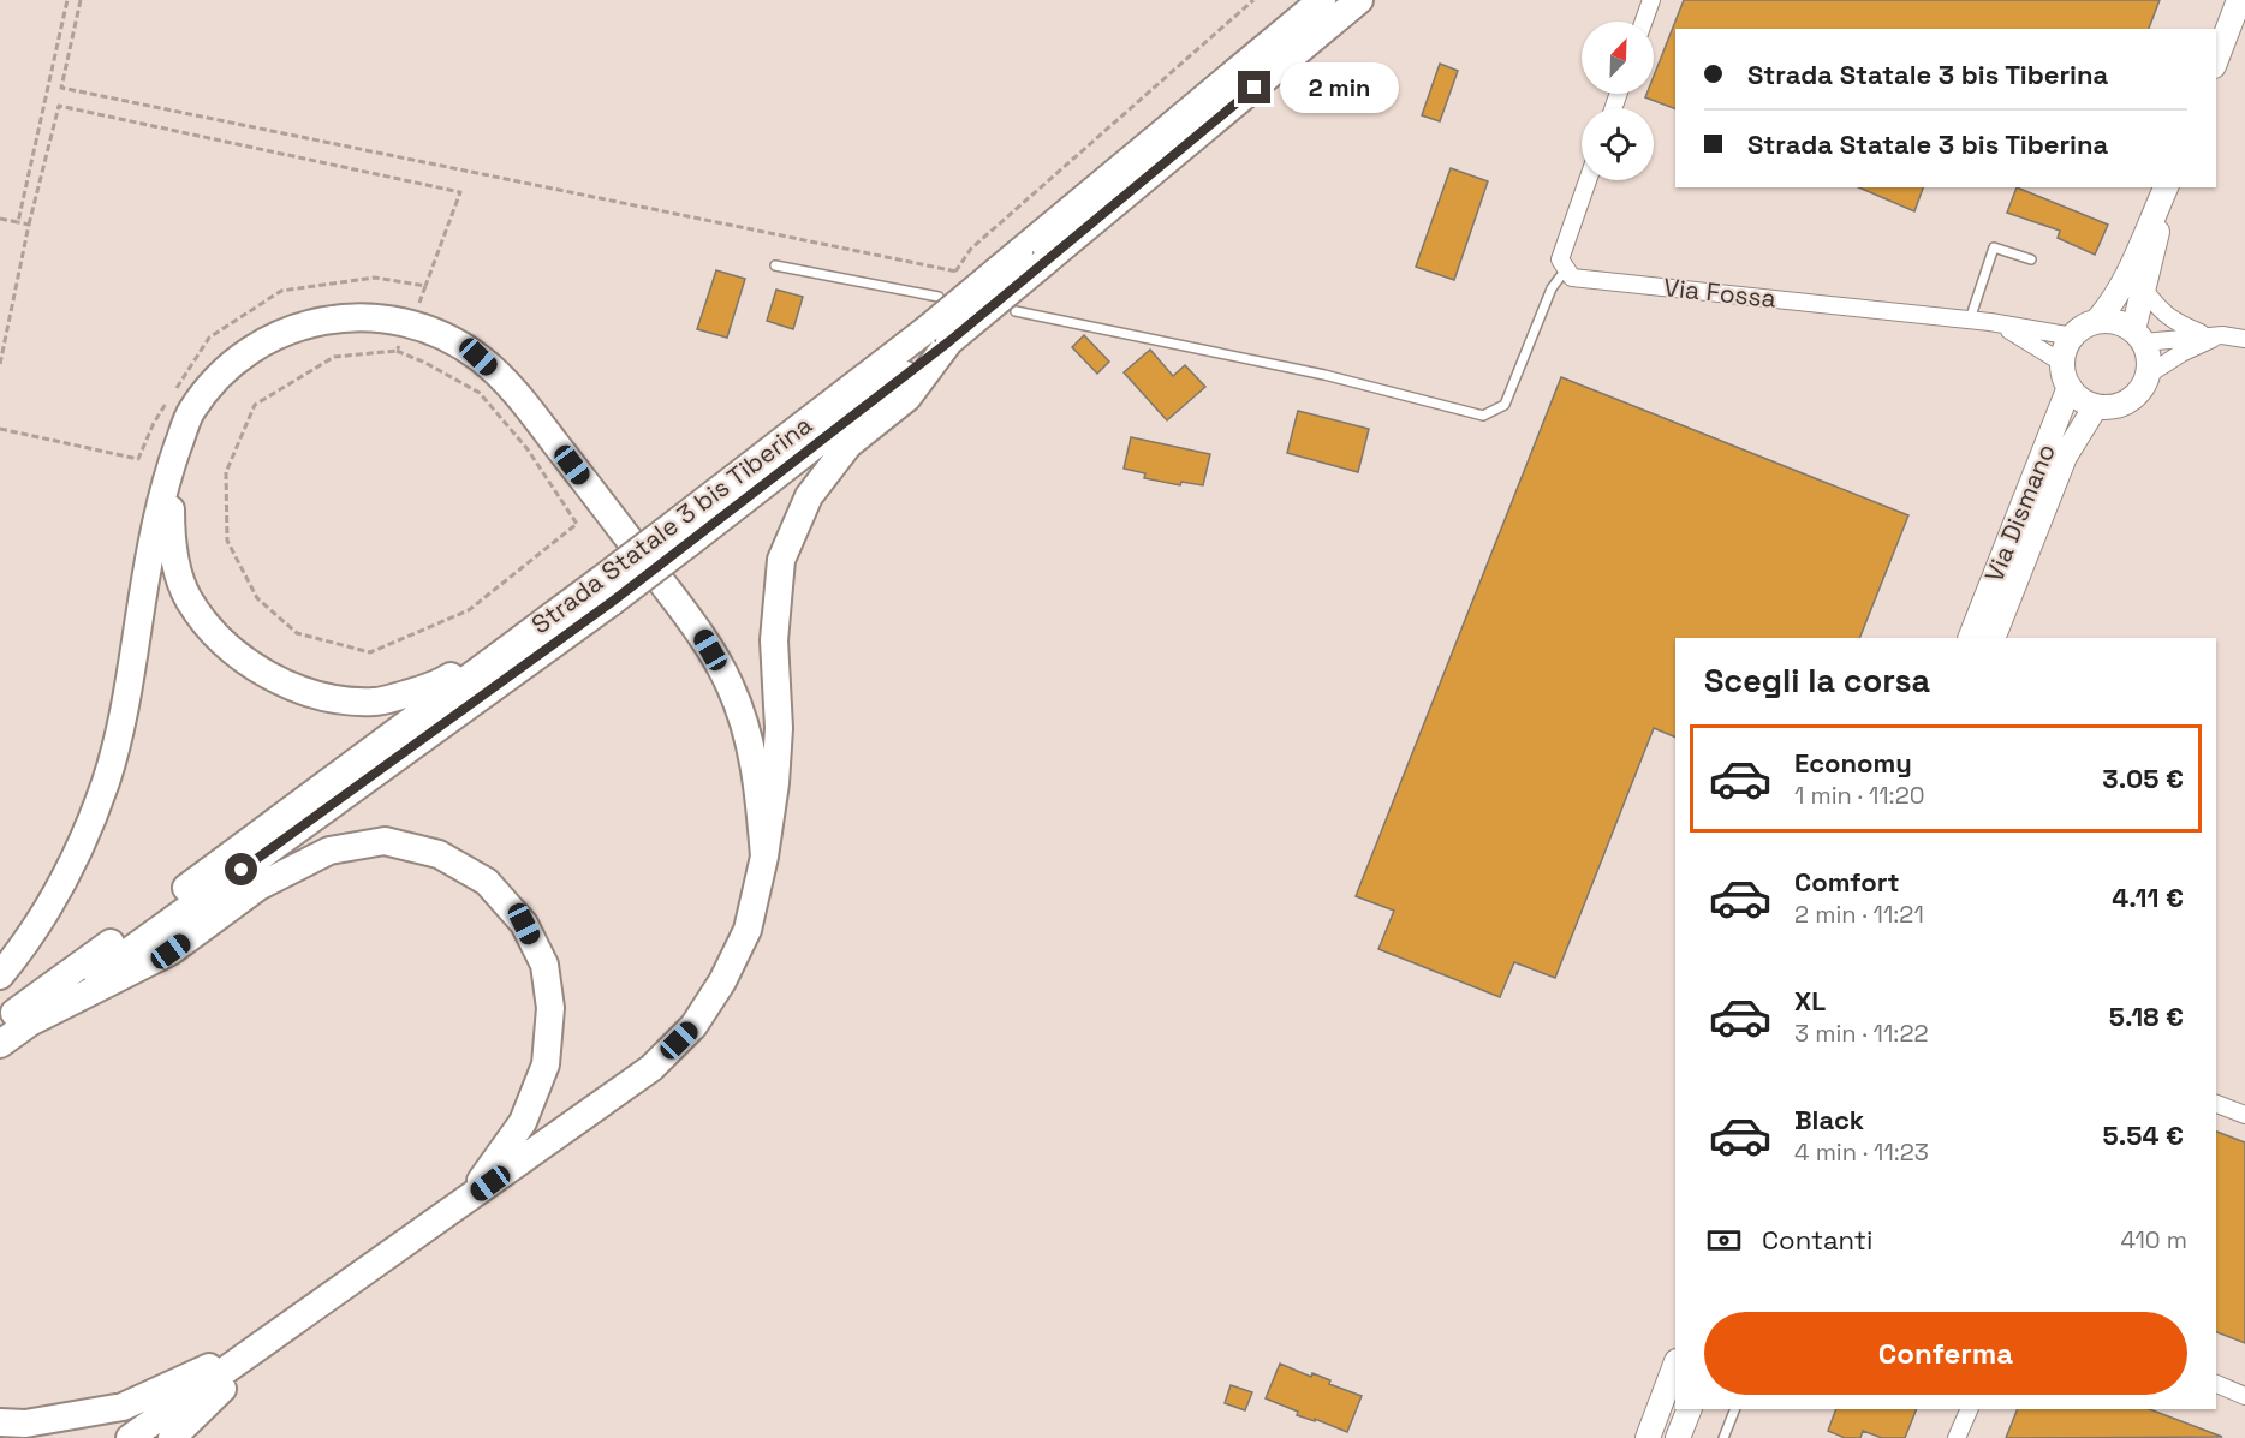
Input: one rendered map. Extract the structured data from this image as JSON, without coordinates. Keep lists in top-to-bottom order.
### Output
{
  "streets": {
    "highway": ["Strada Statale 3 bis Tiberina"],
    "main road": ["Via Dismano"],
    "street": ["Via Fossa"]
  },
  "crossings": [
    ["Via Fossa", "Via Dismano"]
  ],
  "north": "top right",
  "page": {
    "banner": ["Strada Statale 3 bis Tiberina", "Strada Statale 3 bis Tiberina"],
    "bubble": "2 min",
    "heading": "Scegli la corsa",
    "list": [
      {
        "name": "Economy",
        "note": "1 min · 11:20",
        "value": "3.05 €"
      },
      {
        "name": "Comfort",
        "note": "2 min · 11:21",
        "value": "4.11 €"
      },
      {
        "name": "XL",
        "note": "3 min · 11:22",
        "value": "5.18 €"
      },
      {
        "name": "Black",
        "note": "4 min · 11:23",
        "value": "5.54 €"
      }
    ],
    "pay": ["Contanti", "410 m"],
    "buttons": "Conferma"
  }
}
